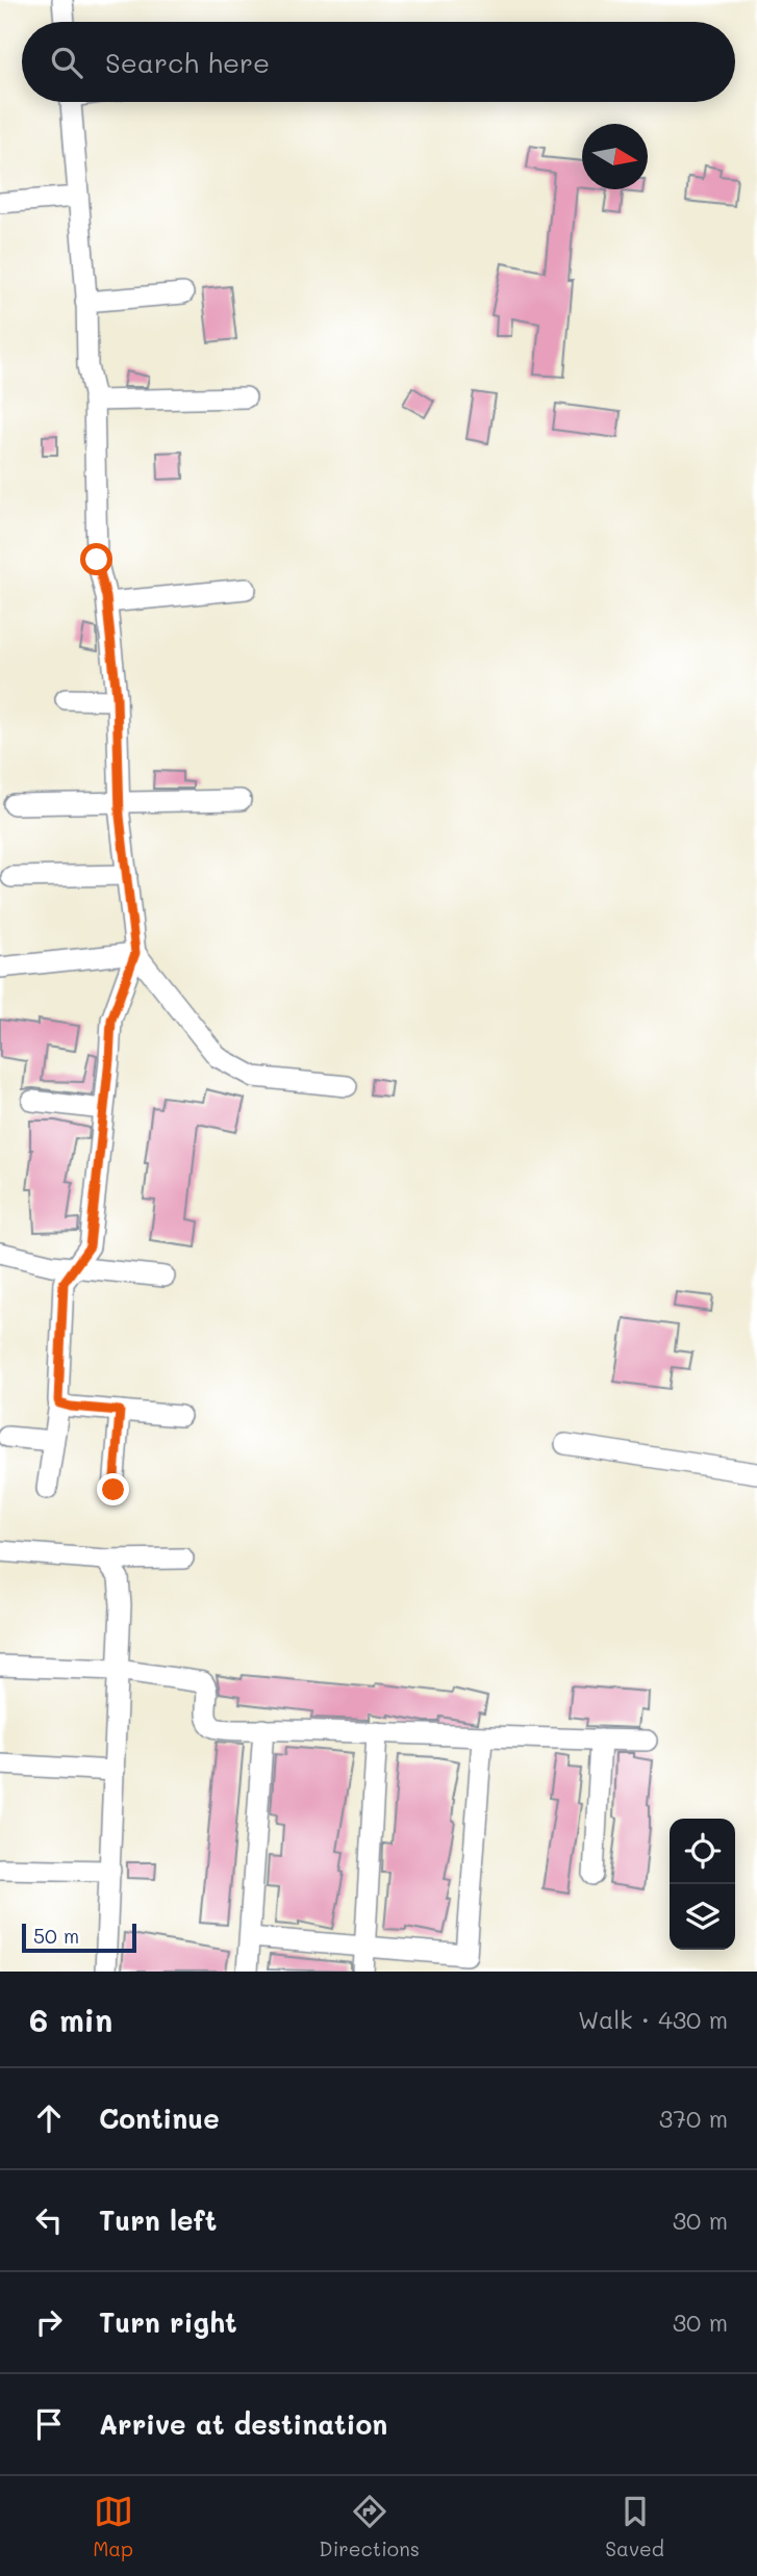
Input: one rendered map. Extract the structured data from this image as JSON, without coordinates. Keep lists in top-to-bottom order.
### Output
{
  "scale_bar": "50 m",
  "north": "right",
  "page": {
    "search": "Search here",
    "scale": "50 m",
    "heading": ["6 min", "Walk · 430 m"],
    "list": [
      ["Continue", "370 m"],
      ["Turn left", "30 m"],
      ["Turn right", "30 m"],
      "Arrive at destination"
    ],
    "nav": ["Map", "Directions", "Saved"]
  }
}
